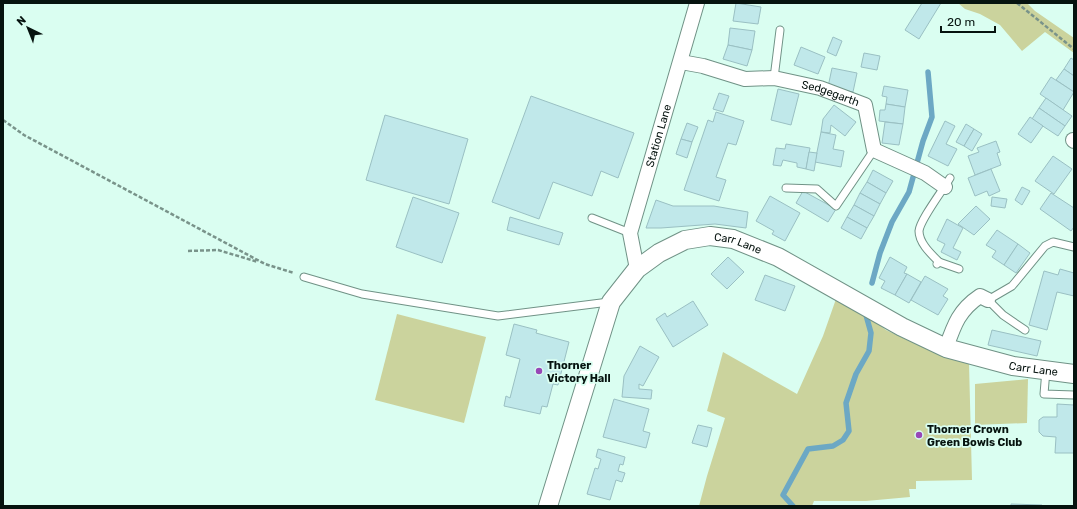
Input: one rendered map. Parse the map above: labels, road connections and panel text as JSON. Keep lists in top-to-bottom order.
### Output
{
  "streets": {
    "street": ["Sedgegarth", "Station Lane", "Carr Lane"]
  },
  "crossings": [
    ["Sedgegarth", "Station Lane"],
    ["Station Lane", "Carr Lane"]
  ],
  "places": ["Thorner Victory Hall", "Thorner Crown Green Bowls Club"],
  "scale_bar": "20 m",
  "north": "top left"
}
